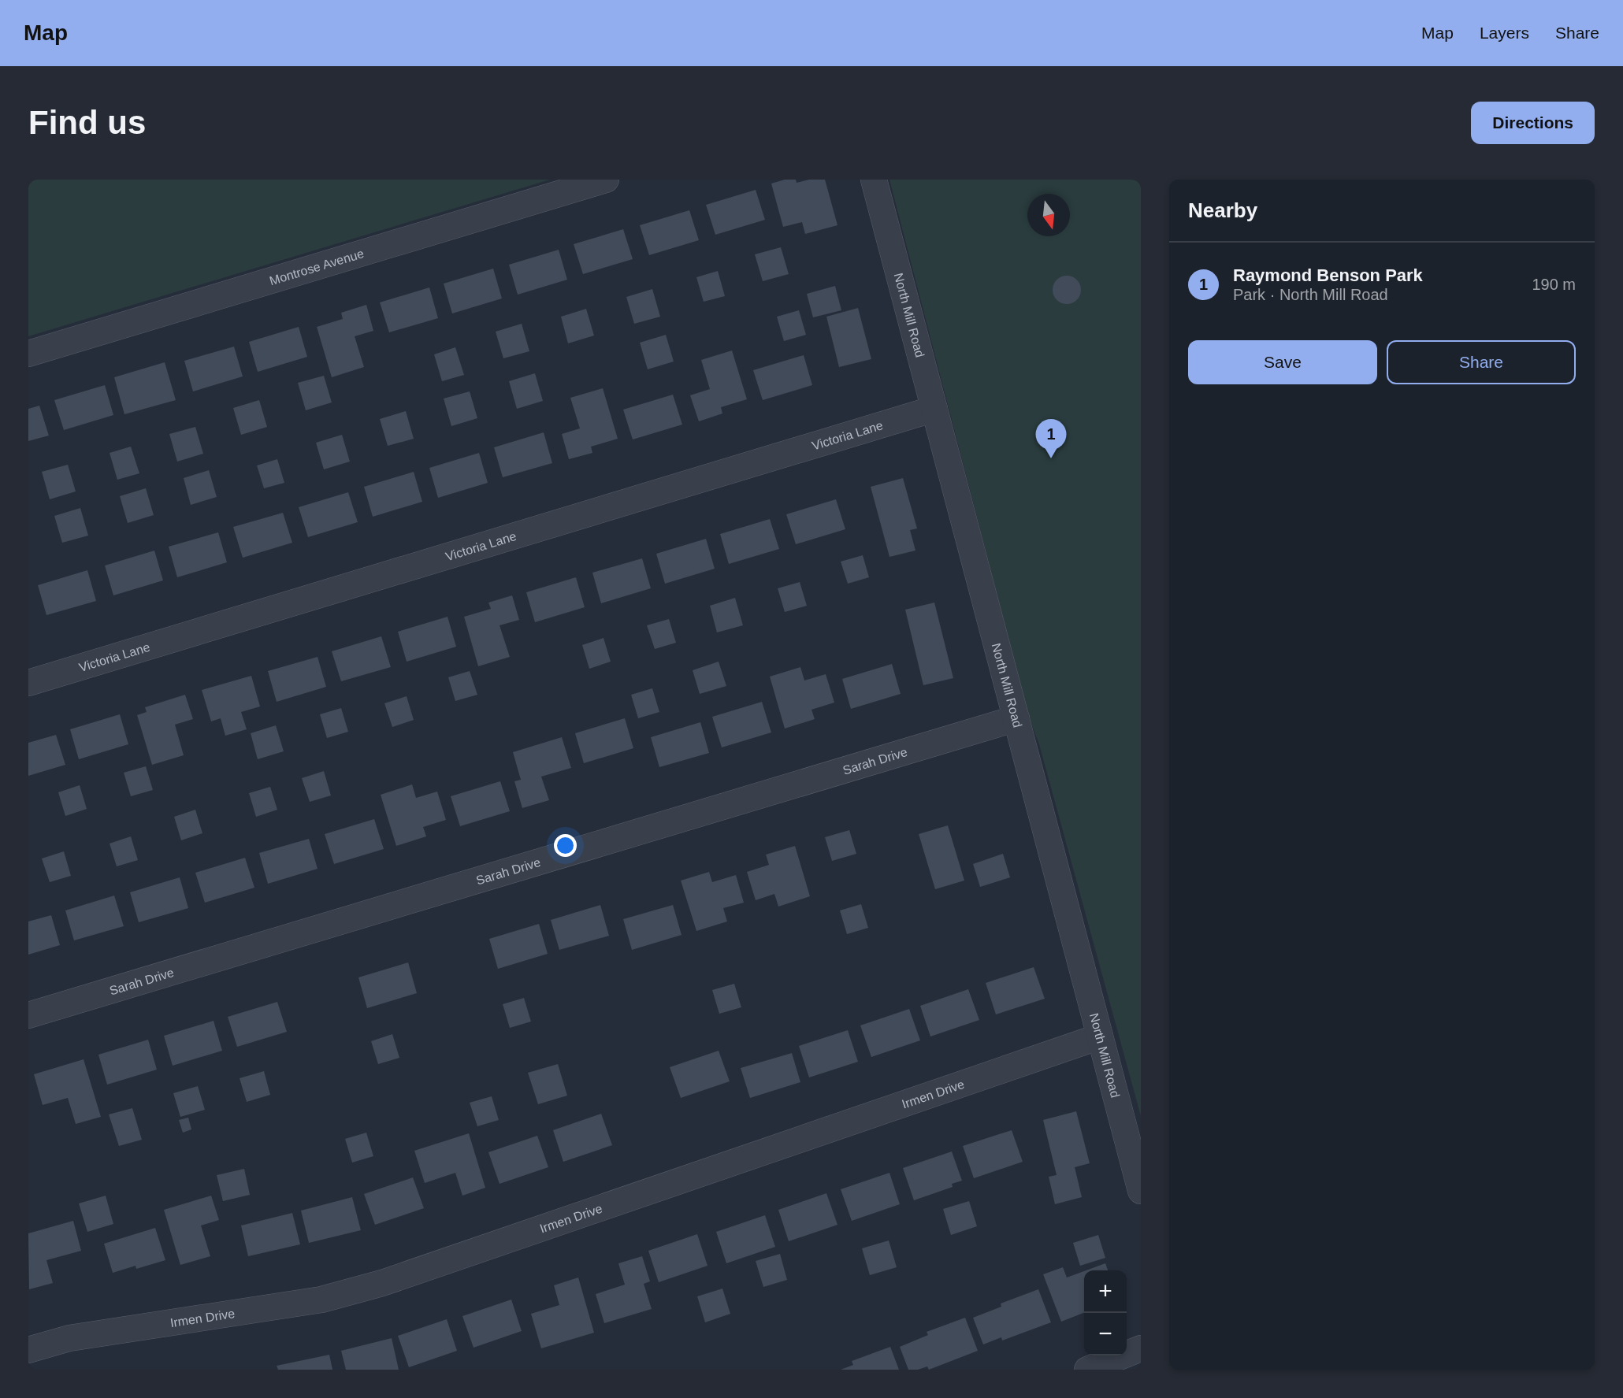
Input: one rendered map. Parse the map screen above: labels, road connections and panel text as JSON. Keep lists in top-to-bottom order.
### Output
{
  "streets": {
    "street": [
      "Montrose Avenue",
      "North Mill Road",
      "Victoria Lane",
      "Sarah Drive",
      "Irmen Drive"
    ]
  },
  "crossings": [
    ["North Mill Road", "Victoria Lane"],
    ["North Mill Road", "Sarah Drive"],
    ["North Mill Road", "Irmen Drive"]
  ],
  "north": "bottom",
  "page": {
    "header": "Map",
    "nav": ["Map", "Layers", "Share"],
    "buttons": [
      "Directions",
      ["Save", "Share"]
    ],
    "title": "Find us",
    "heading": "Nearby",
    "list": [
      {
        "mark": "1",
        "name": "Raymond Benson Park",
        "note": "Park · North Mill Road",
        "value": "190 m"
      }
    ],
    "pins": "1",
    "map_buttons": ["+", "−"]
  }
}
